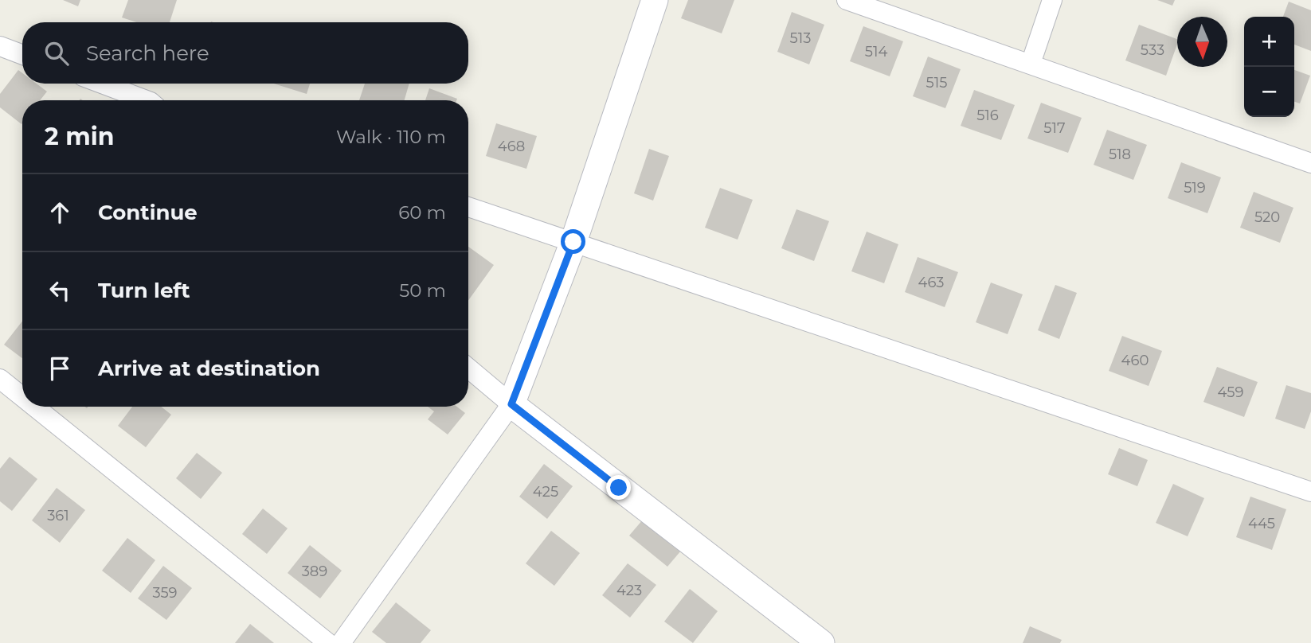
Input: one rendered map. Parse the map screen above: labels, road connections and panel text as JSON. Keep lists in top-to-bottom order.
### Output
{
  "house_numbers": [
    "513",
    "533",
    "514",
    "515",
    "516",
    "517",
    "468",
    "518",
    "519",
    "520",
    "463",
    "460",
    "459",
    "425",
    "361",
    "445",
    "389",
    "423",
    "359"
  ],
  "north": "bottom",
  "page": {
    "map_buttons": ["+", "−"],
    "search": "Search here",
    "heading": ["2 min", "Walk · 110 m"],
    "list": [
      ["Continue", "60 m"],
      ["Turn left", "50 m"],
      "Arrive at destination"
    ]
  }
}
